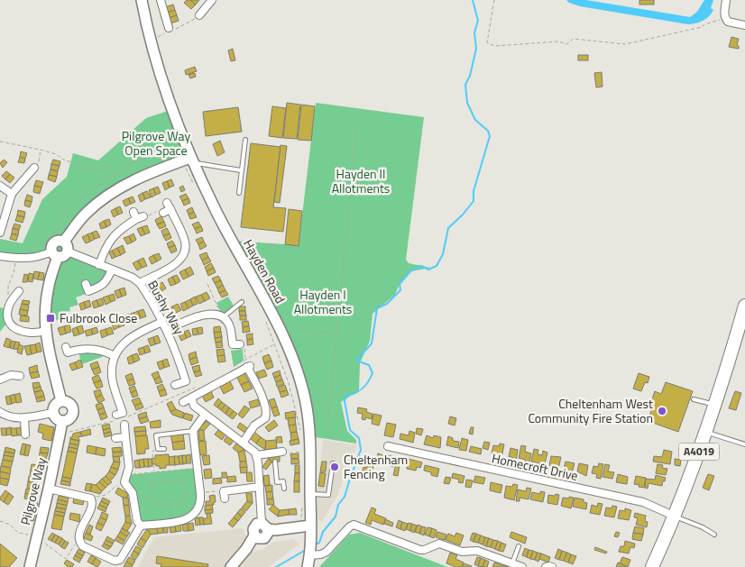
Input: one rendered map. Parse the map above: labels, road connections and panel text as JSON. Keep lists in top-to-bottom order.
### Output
{
  "streets": {
    "highway": ["A4019"],
    "street": [
      "Hayden Road",
      "Bushy Way",
      "Homecroft Drive",
      "Pilgrove Way"
    ]
  },
  "crossings": [
    ["A4019", "Homecroft Drive"]
  ],
  "parks": ["Pilgrove Way Open Space", "Hayden II Allotments", "Hayden I Allotments"],
  "places": {
    "transit": ["Fulbrook Close"],
    "other": ["Cheltenham West Community Fire Station", "Cheltenham Fencing"]
  }
}
